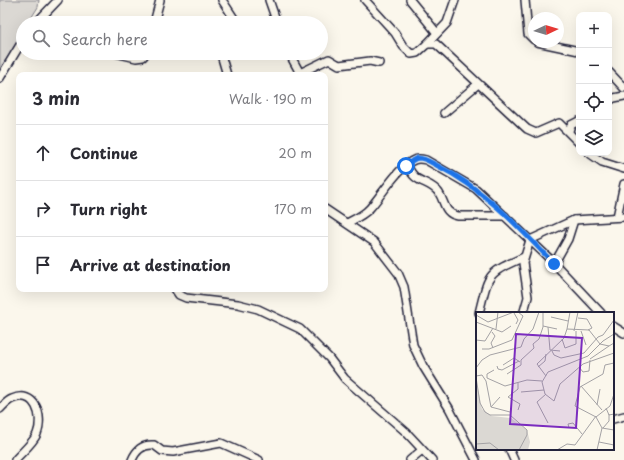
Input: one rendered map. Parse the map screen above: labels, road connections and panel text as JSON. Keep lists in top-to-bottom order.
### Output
{
  "north": "right",
  "page": {
    "map_buttons": ["+", "−"],
    "search": "Search here",
    "heading": ["3 min", "Walk · 190 m"],
    "list": [
      ["Continue", "20 m"],
      ["Turn right", "170 m"],
      "Arrive at destination"
    ]
  }
}
